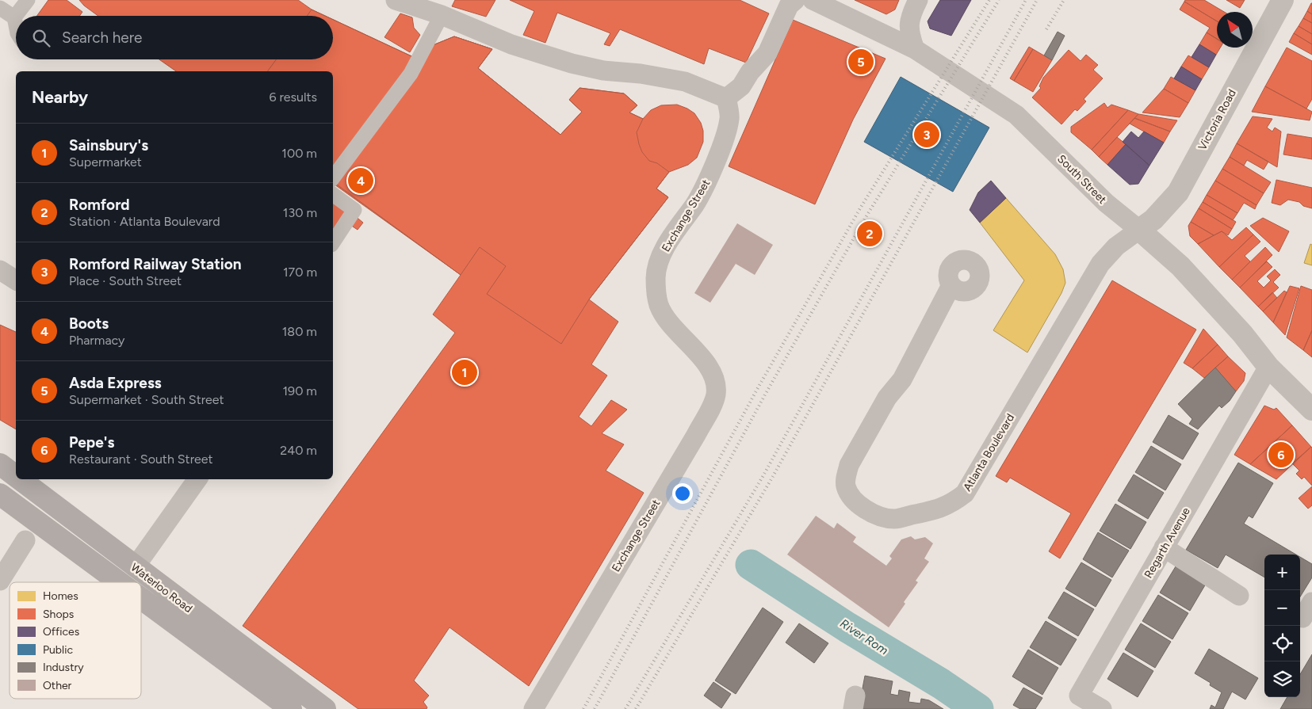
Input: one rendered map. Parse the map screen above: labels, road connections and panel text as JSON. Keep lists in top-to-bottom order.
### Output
{
  "streets": {
    "main road": ["Waterloo Road"],
    "street": [
      "Victoria Road",
      "South Street",
      "Exchange Street",
      "Atlanta Boulevard",
      "Regarth Avenue"
    ]
  },
  "crossings": [
    ["Victoria Road", "South Street"],
    ["Victoria Road", "Atlanta Boulevard"],
    ["South Street", "Atlanta Boulevard"],
    ["South Street", "Regarth Avenue"]
  ],
  "water": ["River Rom"],
  "legend": [
    "Homes",
    "Shops",
    "Offices",
    "Public",
    "Industry",
    "Other"
  ],
  "north": "top left",
  "page": {
    "search": "Search here",
    "pins": [
      "5",
      "3",
      "4",
      "2",
      "1",
      "6"
    ],
    "heading": ["Nearby", "6 results"],
    "list": [
      {
        "mark": "1",
        "name": "Sainsbury's",
        "note": "Supermarket",
        "value": "100 m"
      },
      {
        "mark": "2",
        "name": "Romford",
        "note": "Station · Atlanta Boulevard",
        "value": "130 m"
      },
      {
        "mark": "3",
        "name": "Romford Railway Station",
        "note": "Place · South Street",
        "value": "170 m"
      },
      {
        "mark": "4",
        "name": "Boots",
        "note": "Pharmacy",
        "value": "180 m"
      },
      {
        "mark": "5",
        "name": "Asda Express",
        "note": "Supermarket · South Street",
        "value": "190 m"
      },
      {
        "mark": "6",
        "name": "Pepe's",
        "note": "Restaurant · South Street",
        "value": "240 m"
      }
    ],
    "map_buttons": ["+", "−"]
  }
}
